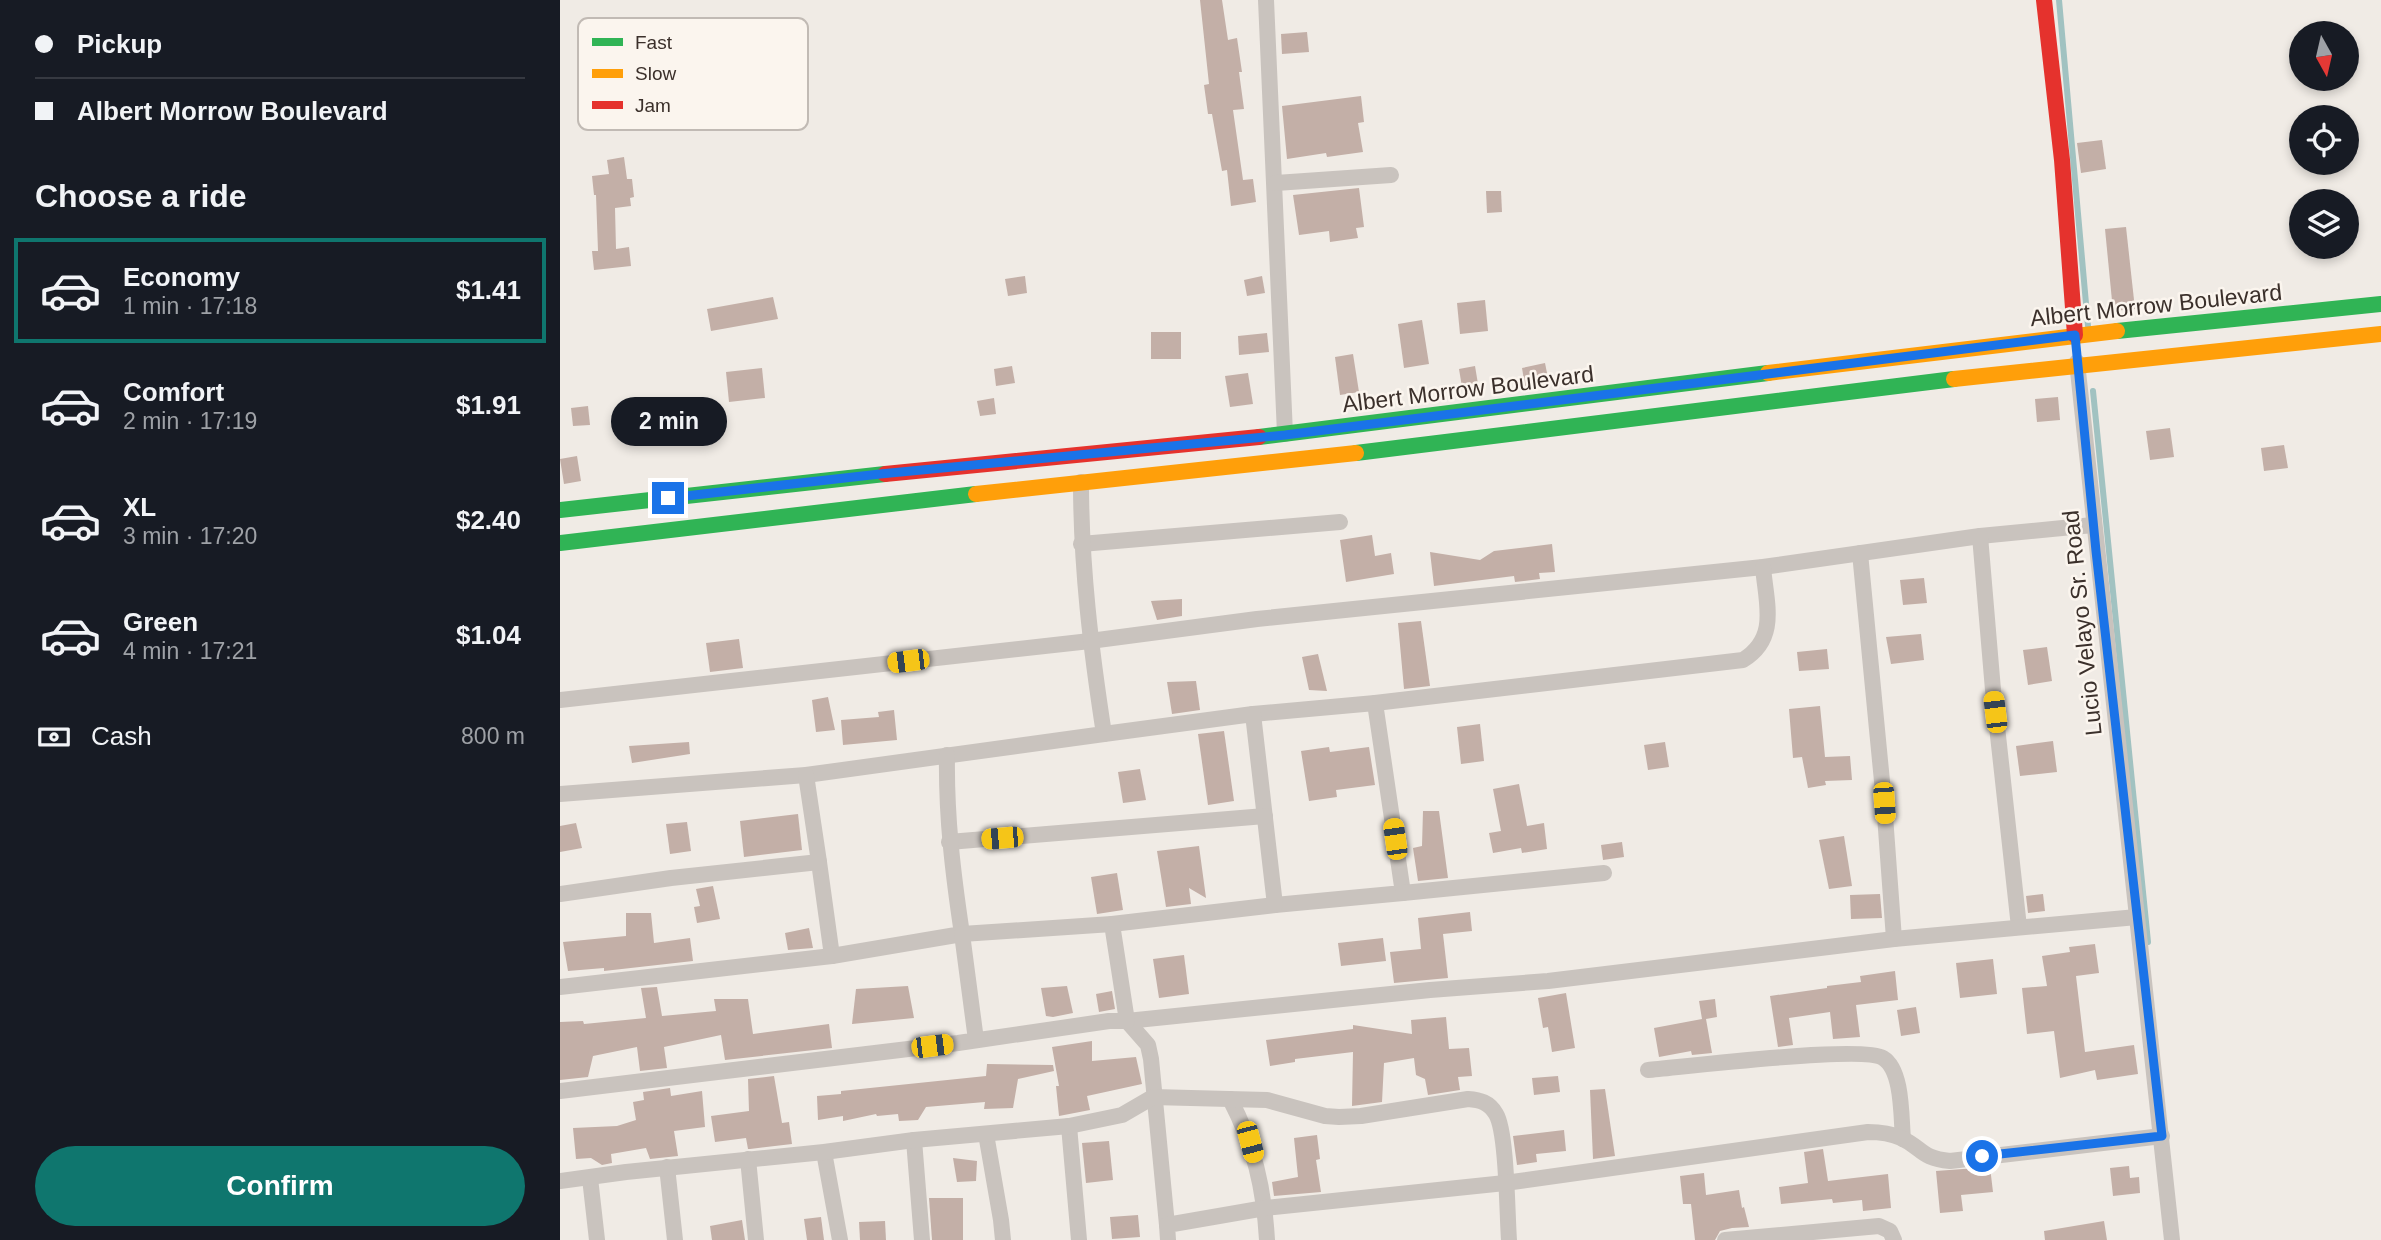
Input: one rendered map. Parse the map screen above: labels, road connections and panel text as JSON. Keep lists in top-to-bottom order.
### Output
{
  "streets": {
    "main road": ["Albert Morrow Boulevard", "Lucio Velayo Sr. Road"]
  },
  "crossings": [
    ["Albert Morrow Boulevard", "Lucio Velayo Sr. Road"]
  ],
  "legend": ["Fast", "Slow", "Jam"],
  "north": "bottom",
  "page": {
    "banner": ["Pickup", "Albert Morrow Boulevard"],
    "heading": "Choose a ride",
    "list": [
      {
        "name": "Economy",
        "note": "1 min · 17:18",
        "value": "$1.41"
      },
      {
        "name": "Comfort",
        "note": "2 min · 17:19",
        "value": "$1.91"
      },
      {
        "name": "XL",
        "note": "3 min · 17:20",
        "value": "$2.40"
      },
      {
        "name": "Green",
        "note": "4 min · 17:21",
        "value": "$1.04"
      }
    ],
    "bubble": "2 min",
    "pay": ["Cash", "800 m"],
    "buttons": "Confirm"
  }
}
